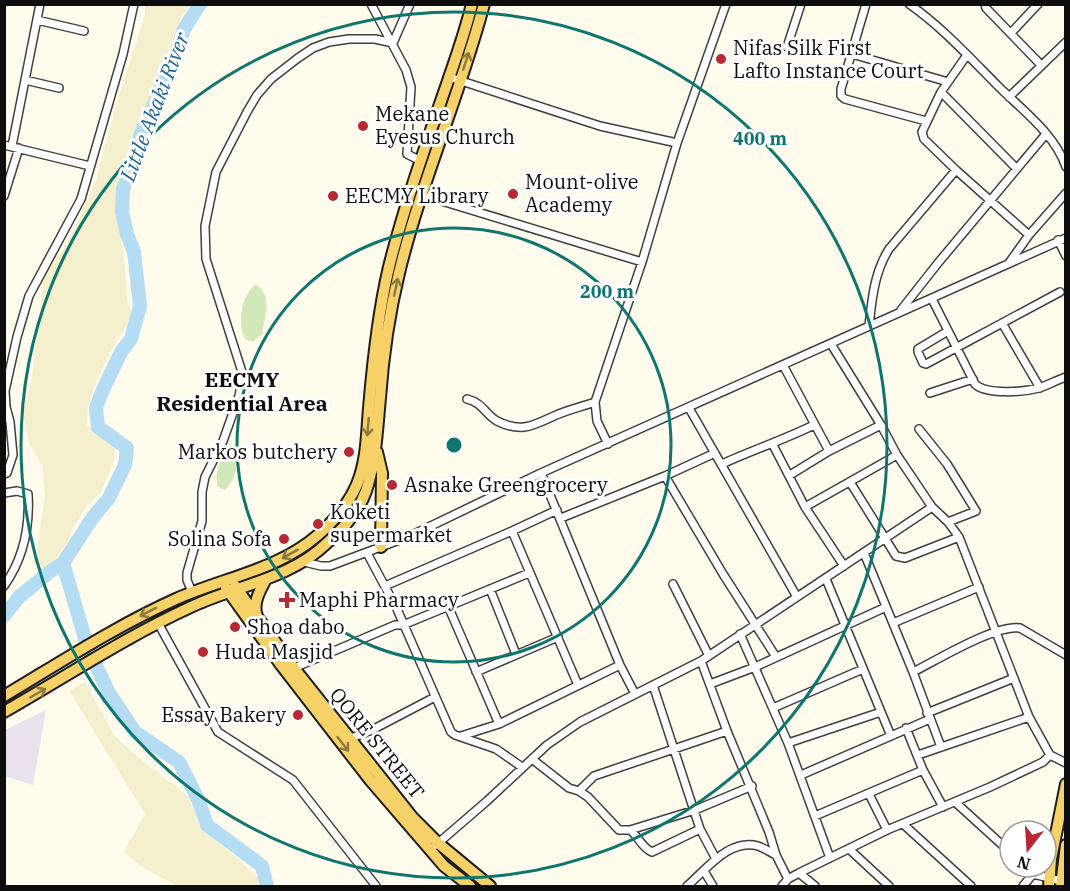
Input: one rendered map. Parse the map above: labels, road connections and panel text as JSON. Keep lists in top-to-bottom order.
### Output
{
  "streets": {
    "main road": ["QORE STREET"]
  },
  "districts": ["EECMY Residential Area"],
  "water": ["Little Akaki River"],
  "places": {
    "other": [
      "Nifas Silk First Lafto Instance Court",
      "Mekane Eyesus Church",
      "Mount-olive Academy",
      "EECMY Library",
      "Markos butchery",
      "Asnake Greengrocery",
      "Koketi supermarket",
      "Solina Sofa",
      "Shoa dabo",
      "Huda Masjid",
      "Essay Bakery"
    ],
    "health": ["Maphi Pharmacy"]
  },
  "north": "bottom",
  "rings": ["400 m", "200 m"]
}
